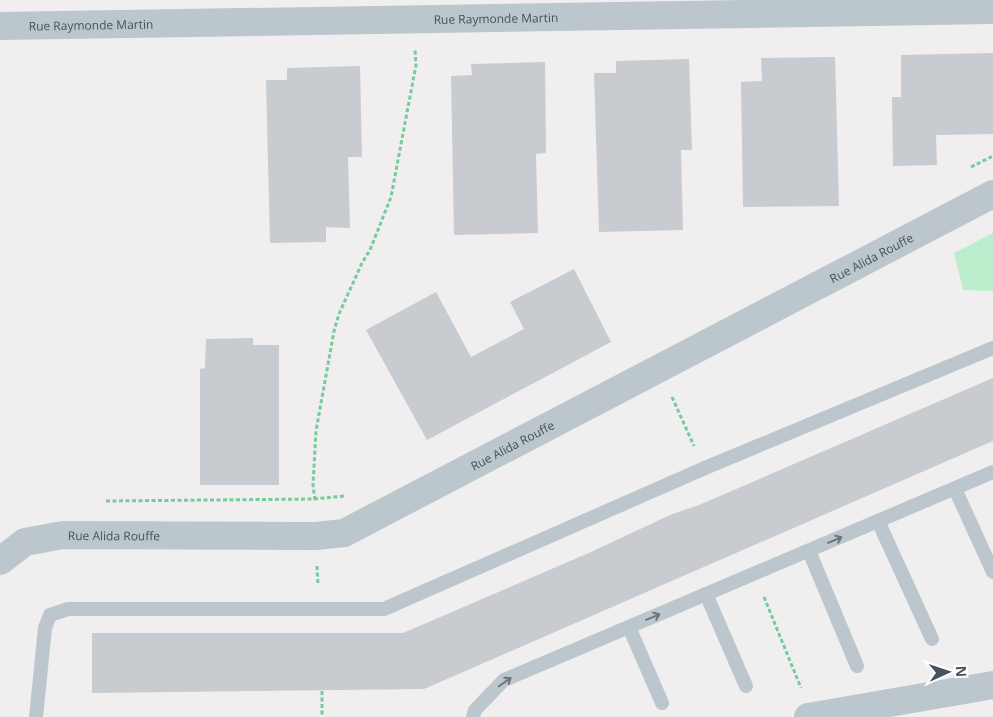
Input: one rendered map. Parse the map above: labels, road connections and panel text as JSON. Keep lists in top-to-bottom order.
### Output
{
  "streets": {
    "street": ["Rue Raymonde Martin", "Rue Alida Rouffe"]
  },
  "north": "right"
}
